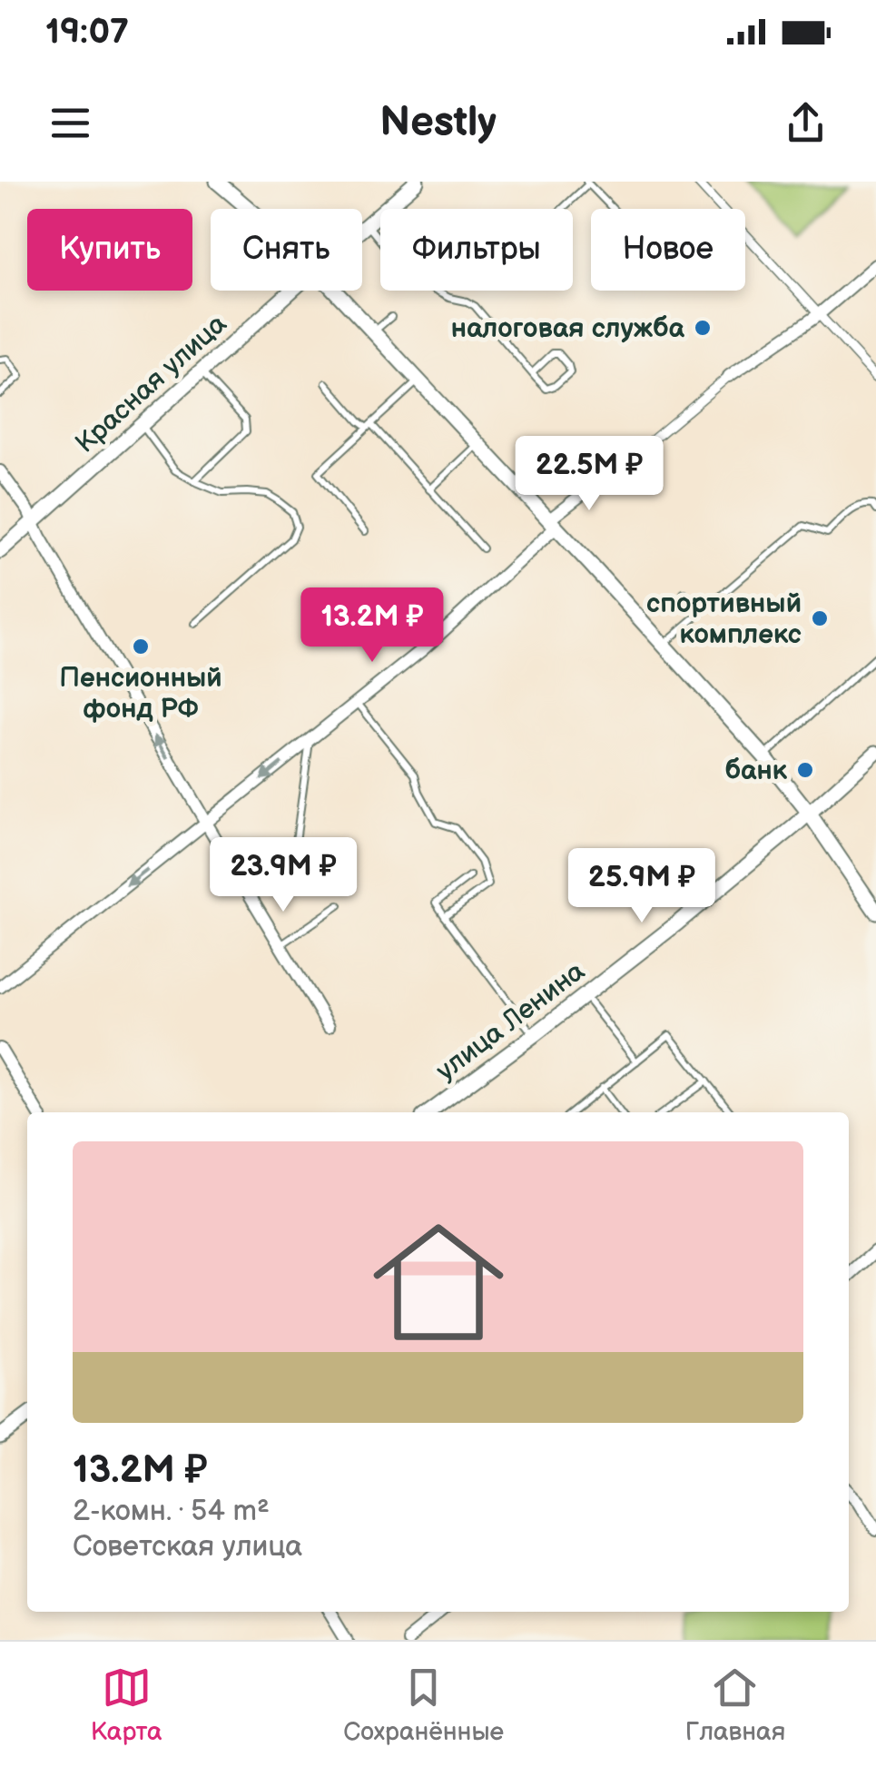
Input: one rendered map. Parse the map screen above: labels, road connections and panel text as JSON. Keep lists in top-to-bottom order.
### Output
{
  "streets": {
    "street": ["Красная улица", "улица Ленина"]
  },
  "places": [
    "налоговая служба",
    "спортивный комплекс",
    "Пенсионный фонд РФ",
    "банк"
  ],
  "page": {
    "status": "19:07",
    "header": "Nestly",
    "chip": [
      "Купить",
      "Снять",
      "Фильтры",
      "Новое"
    ],
    "price": [
      "22.5M ₽",
      "13.2M ₽",
      "23.9M ₽",
      "25.9M ₽"
    ],
    "list": [
      {
        "name": "13.2M ₽",
        "note": "2-комн. · 54 m² · Советская улица"
      }
    ],
    "tabs": ["Карта", "Сохранённые", "Главная"]
  }
}
